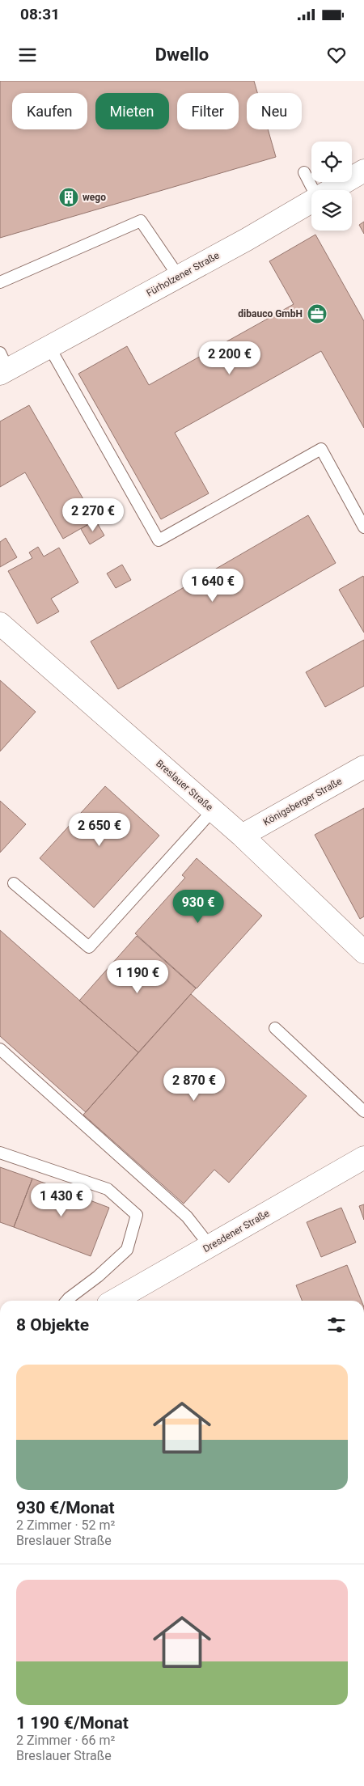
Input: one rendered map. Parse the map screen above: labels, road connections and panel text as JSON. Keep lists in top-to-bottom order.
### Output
{
  "streets": {
    "street": [
      "Fürholzener Straße",
      "Breslauer Straße",
      "Königsberger Straße",
      "Dresdener Straße"
    ]
  },
  "crossings": [
    ["Breslauer Straße", "Königsberger Straße"]
  ],
  "places": {
    "building": ["wego"],
    "office": ["dibauco GmbH"]
  },
  "page": {
    "status": "08:31",
    "header": "Dwello",
    "chip": [
      "Kaufen",
      "Mieten",
      "Filter",
      "Neu"
    ],
    "price": [
      "2 200 €",
      "2 270 €",
      "1 640 €",
      "2 650 €",
      "930 €",
      "1 190 €",
      "2 870 €",
      "1 430 €"
    ],
    "heading": "8 Objekte",
    "list": [
      {
        "name": "930 €/Monat",
        "note": "2 Zimmer · 52 m² · Breslauer Straße"
      },
      {
        "name": "1 190 €/Monat",
        "note": "2 Zimmer · 66 m² · Breslauer Straße"
      }
    ]
  }
}
